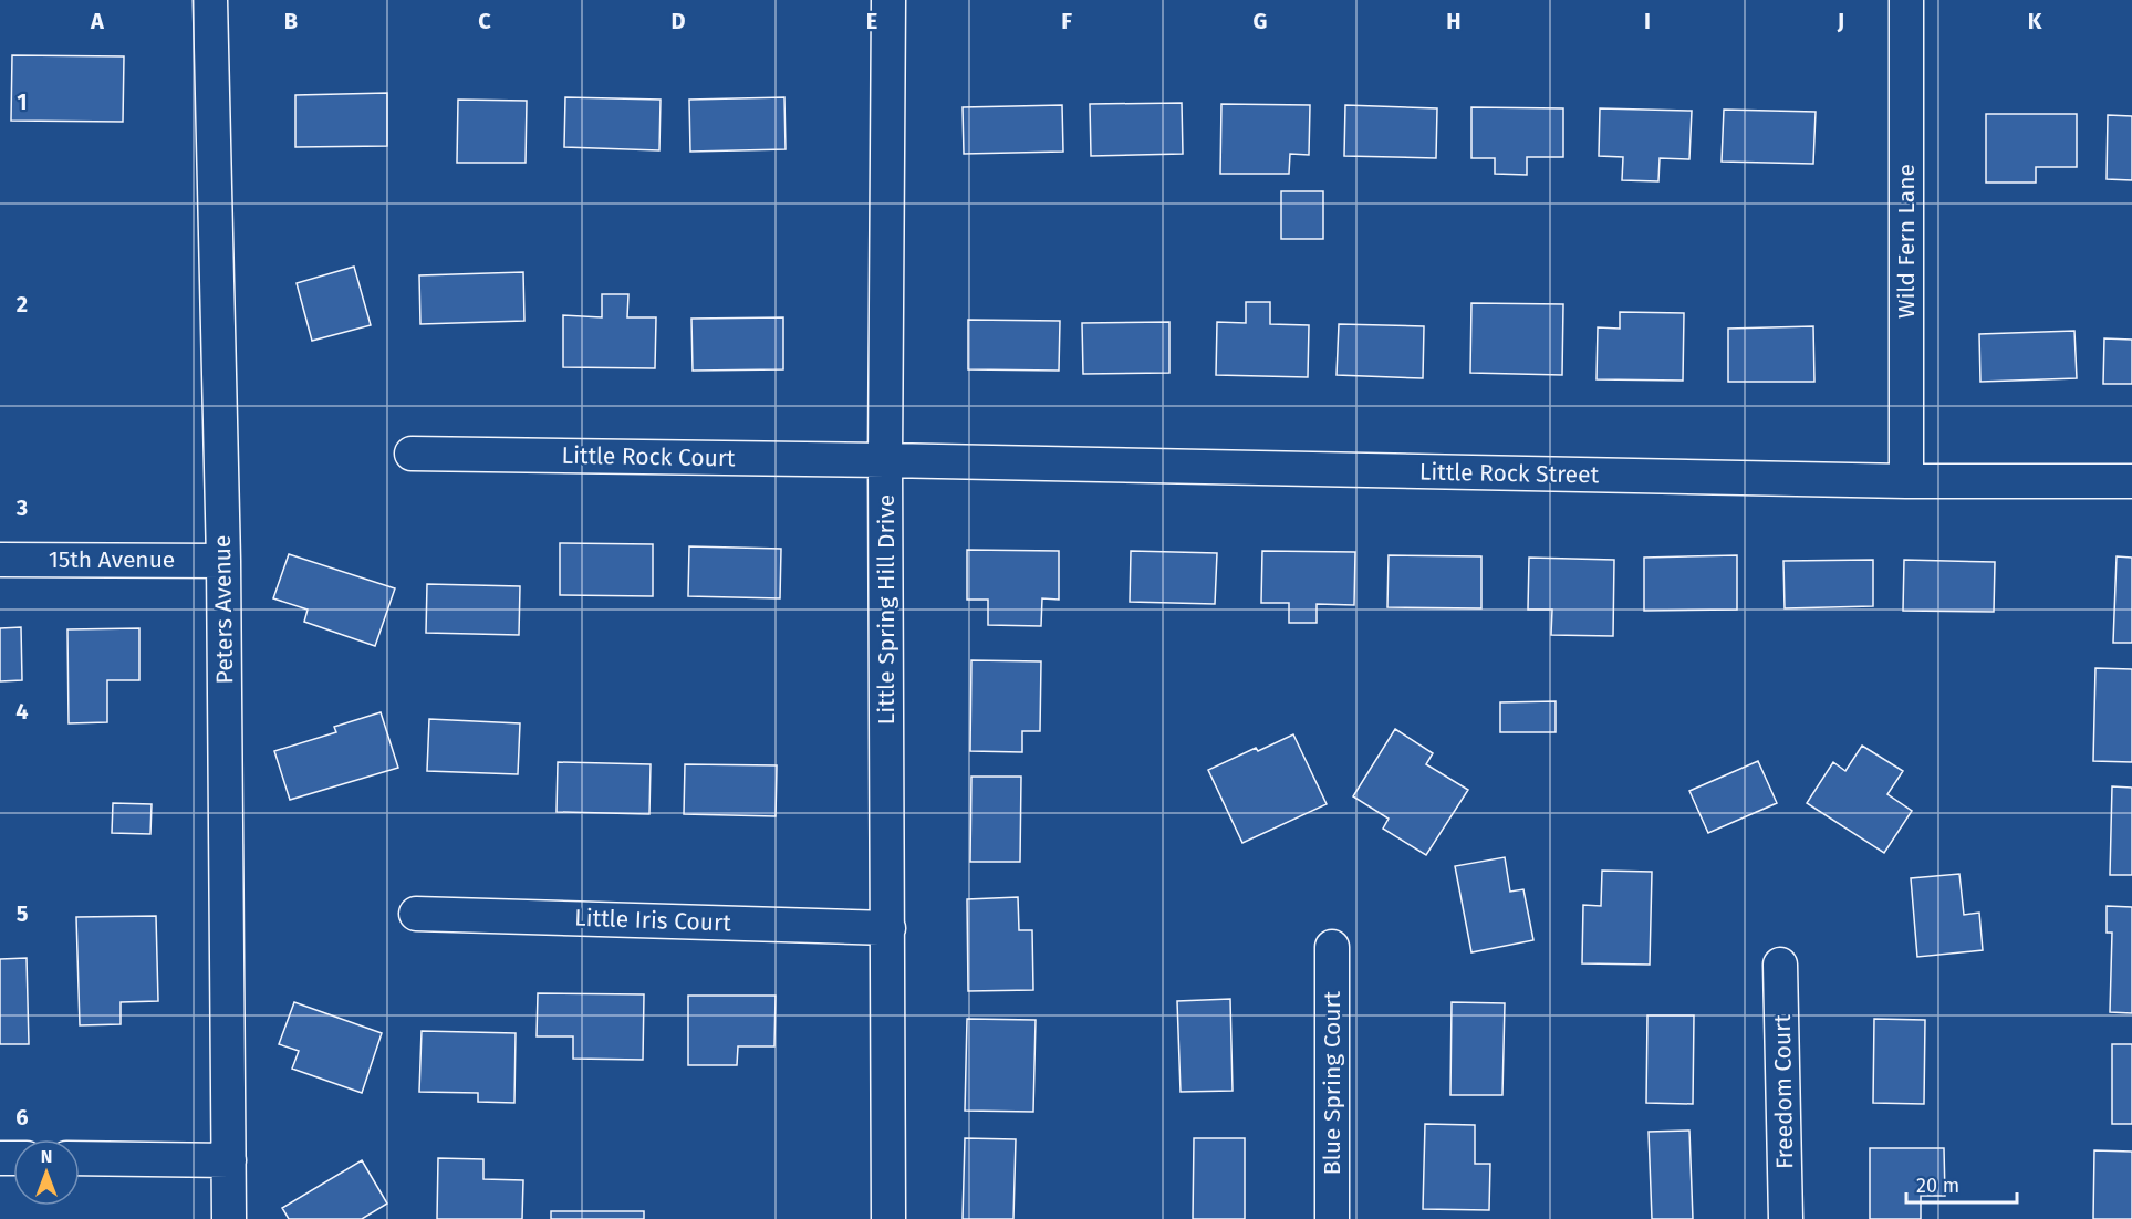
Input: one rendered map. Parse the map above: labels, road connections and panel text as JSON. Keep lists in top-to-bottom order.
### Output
{
  "streets": {
    "street": [
      "Wild Fern Lane",
      "Little Rock Court",
      "Little Rock Street",
      "15th Avenue",
      "Peters Avenue",
      "Little Spring Hill Drive",
      "Little Iris Court",
      "Blue Spring Court",
      "Freedom Court"
    ]
  },
  "crossings": [
    ["Wild Fern Lane", "Little Rock Street"],
    ["Little Rock Court", "Little Rock Street"],
    ["Little Rock Court", "Little Spring Hill Drive"],
    ["Little Rock Street", "Little Spring Hill Drive"],
    ["15th Avenue", "Peters Avenue"],
    ["Little Spring Hill Drive", "Little Iris Court"]
  ],
  "scale_bar": "20 m",
  "north": "top",
  "grid": {
    "columns": [
      "A",
      "B",
      "C",
      "D",
      "E",
      "F",
      "G",
      "H",
      "I",
      "J",
      "K"
    ],
    "rows": [
      "1",
      "2",
      "3",
      "4",
      "5",
      "6"
    ]
  }
}
